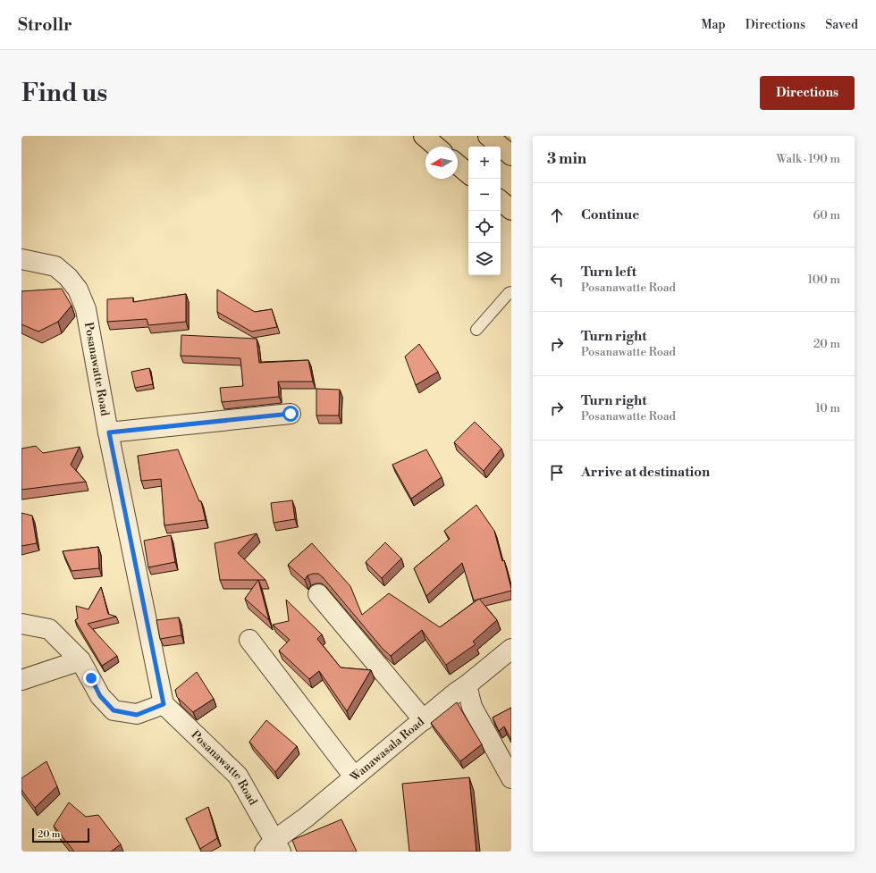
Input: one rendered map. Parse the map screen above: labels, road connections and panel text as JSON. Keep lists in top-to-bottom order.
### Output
{
  "streets": {
    "street": ["Posanawatte Road", "Wanawasala Road"]
  },
  "crossings": [
    ["Posanawatte Road", "Wanawasala Road"]
  ],
  "scale_bar": "20 m",
  "north": "left",
  "page": {
    "header": "Strollr",
    "nav": ["Map", "Directions", "Saved"],
    "buttons": "Directions",
    "title": "Find us",
    "heading": ["3 min", "Walk · 190 m"],
    "map_buttons": ["+", "−"],
    "list": [
      ["Continue", "60 m"],
      ["Turn left", "Posanawatte Road", "100 m"],
      ["Turn right", "Posanawatte Road", "20 m"],
      ["Turn right", "Posanawatte Road", "10 m"],
      "Arrive at destination"
    ],
    "scale": "20 m"
  }
}
